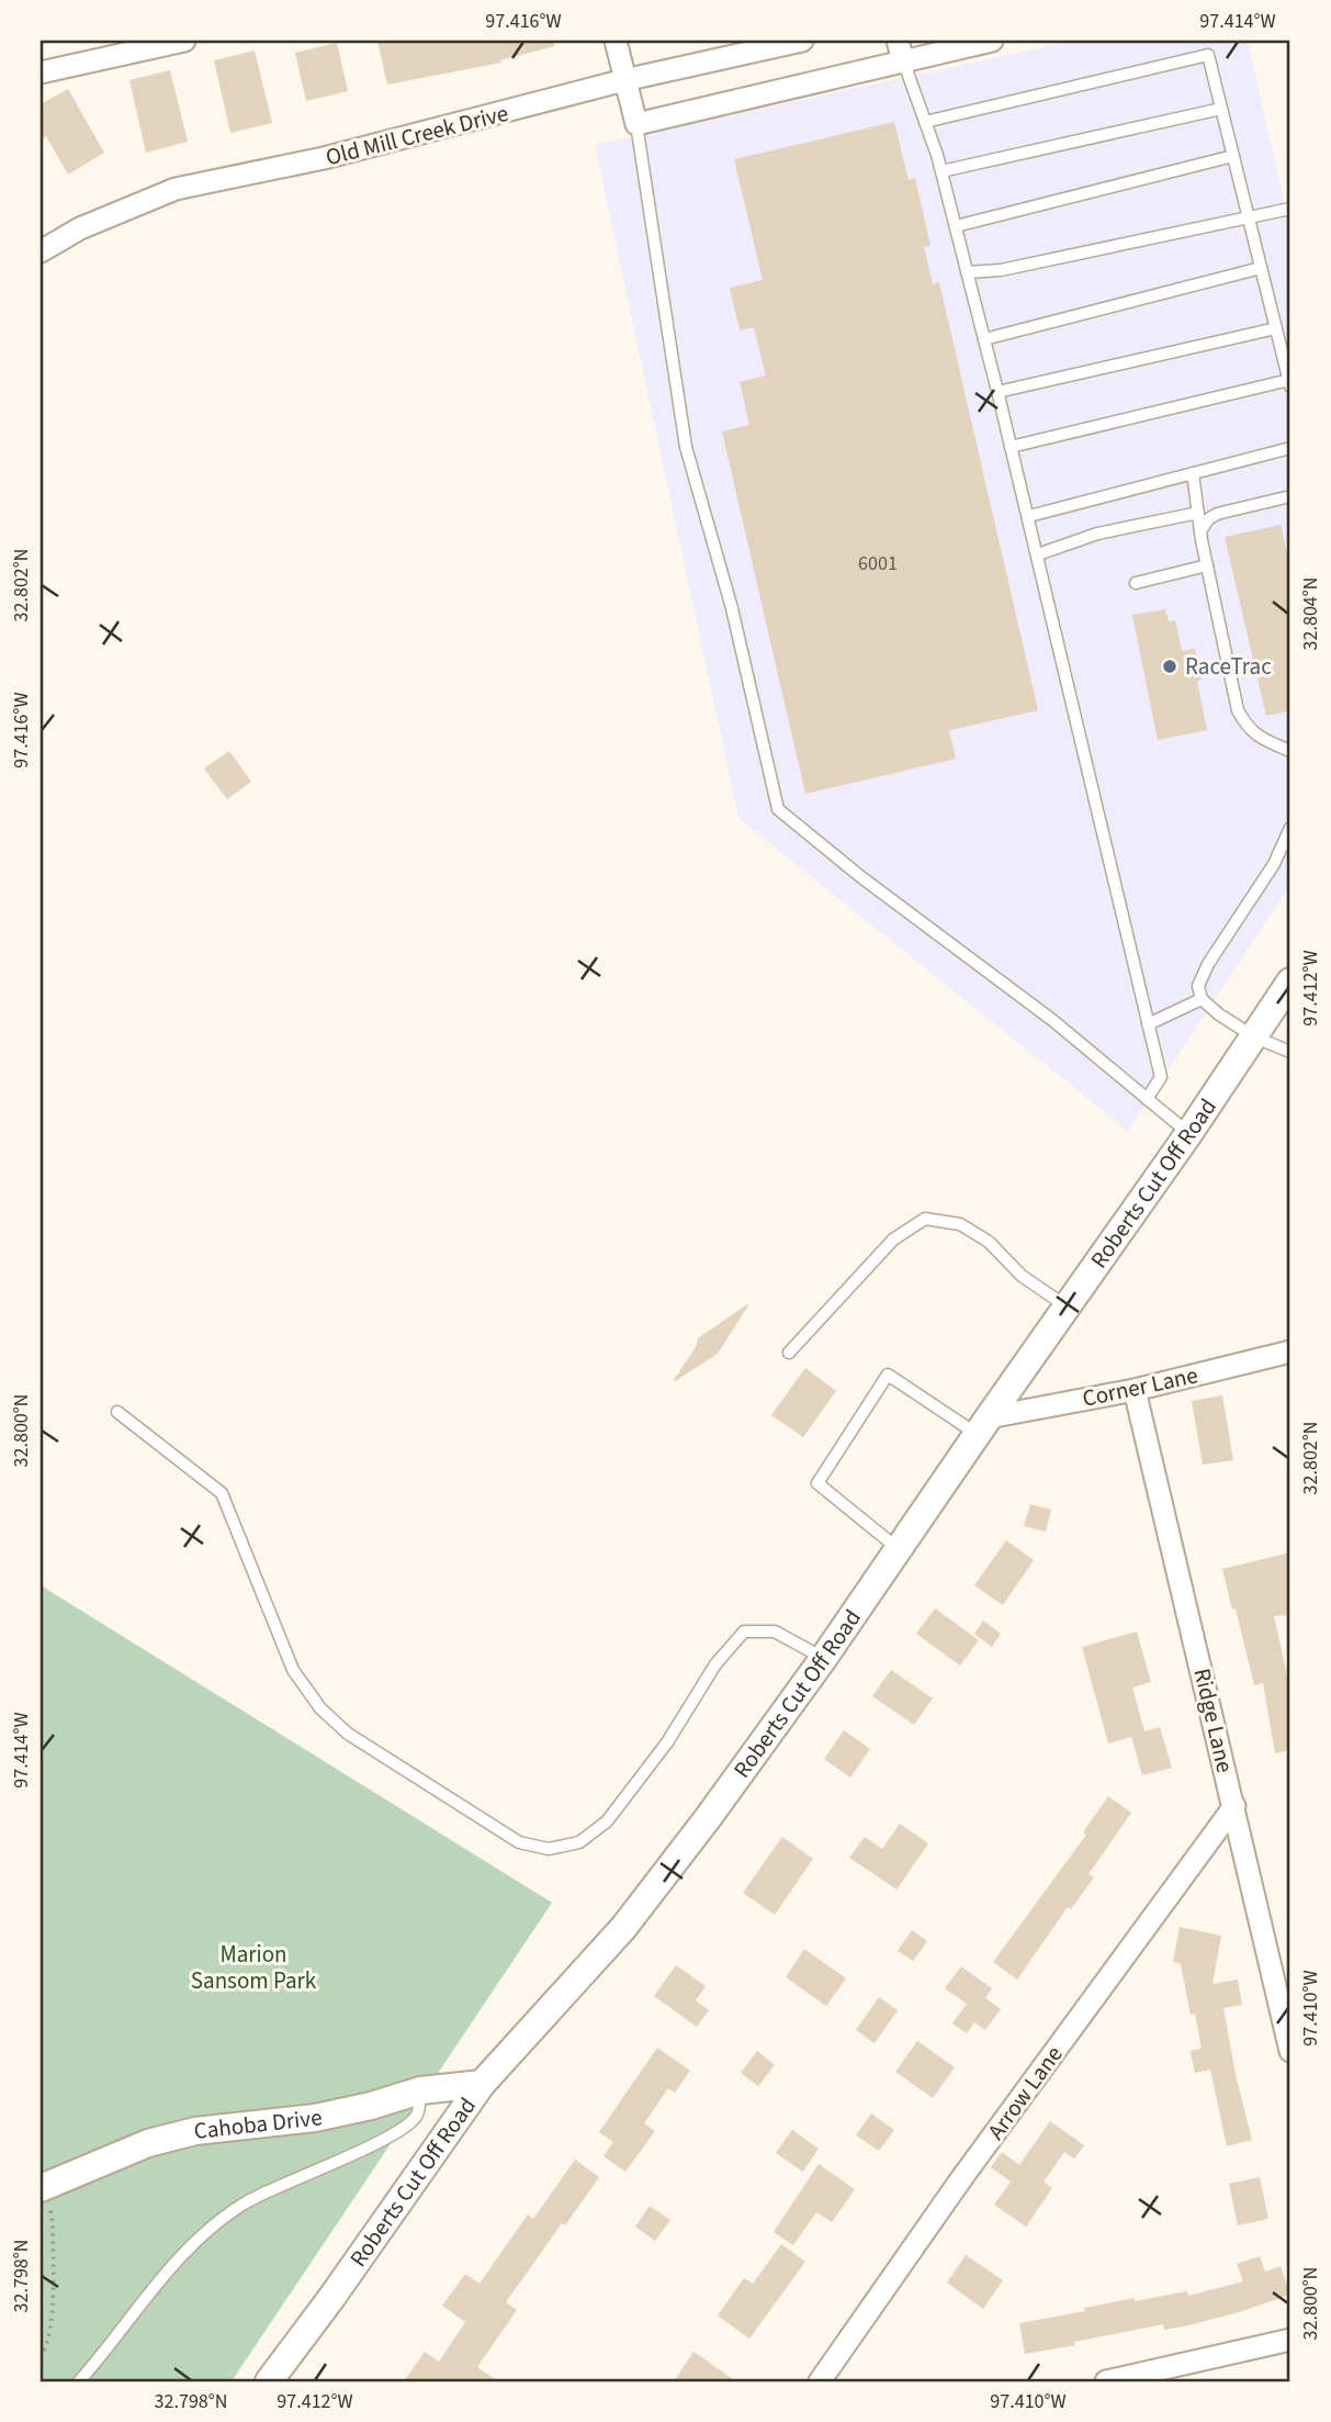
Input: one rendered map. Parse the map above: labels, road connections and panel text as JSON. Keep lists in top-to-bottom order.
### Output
{
  "streets": {
    "street": [
      "Old Mill Creek Drive",
      "Roberts Cut Off Road",
      "Corner Lane",
      "Ridge Lane",
      "Arrow Lane",
      "Cahoba Drive"
    ]
  },
  "crossings": [
    ["Roberts Cut Off Road", "Corner Lane"],
    ["Roberts Cut Off Road", "Cahoba Drive"],
    ["Corner Lane", "Ridge Lane"],
    ["Ridge Lane", "Arrow Lane"]
  ],
  "parks": ["Marion Sansom Park"],
  "places": ["RaceTrac"],
  "house_numbers": ["6001"],
  "coordinates": [
    "97.416°W",
    "97.414°W",
    "32.802°N",
    "32.804°N",
    "97.412°W",
    "32.800°N",
    "97.410°W",
    "32.798°N"
  ]
}
